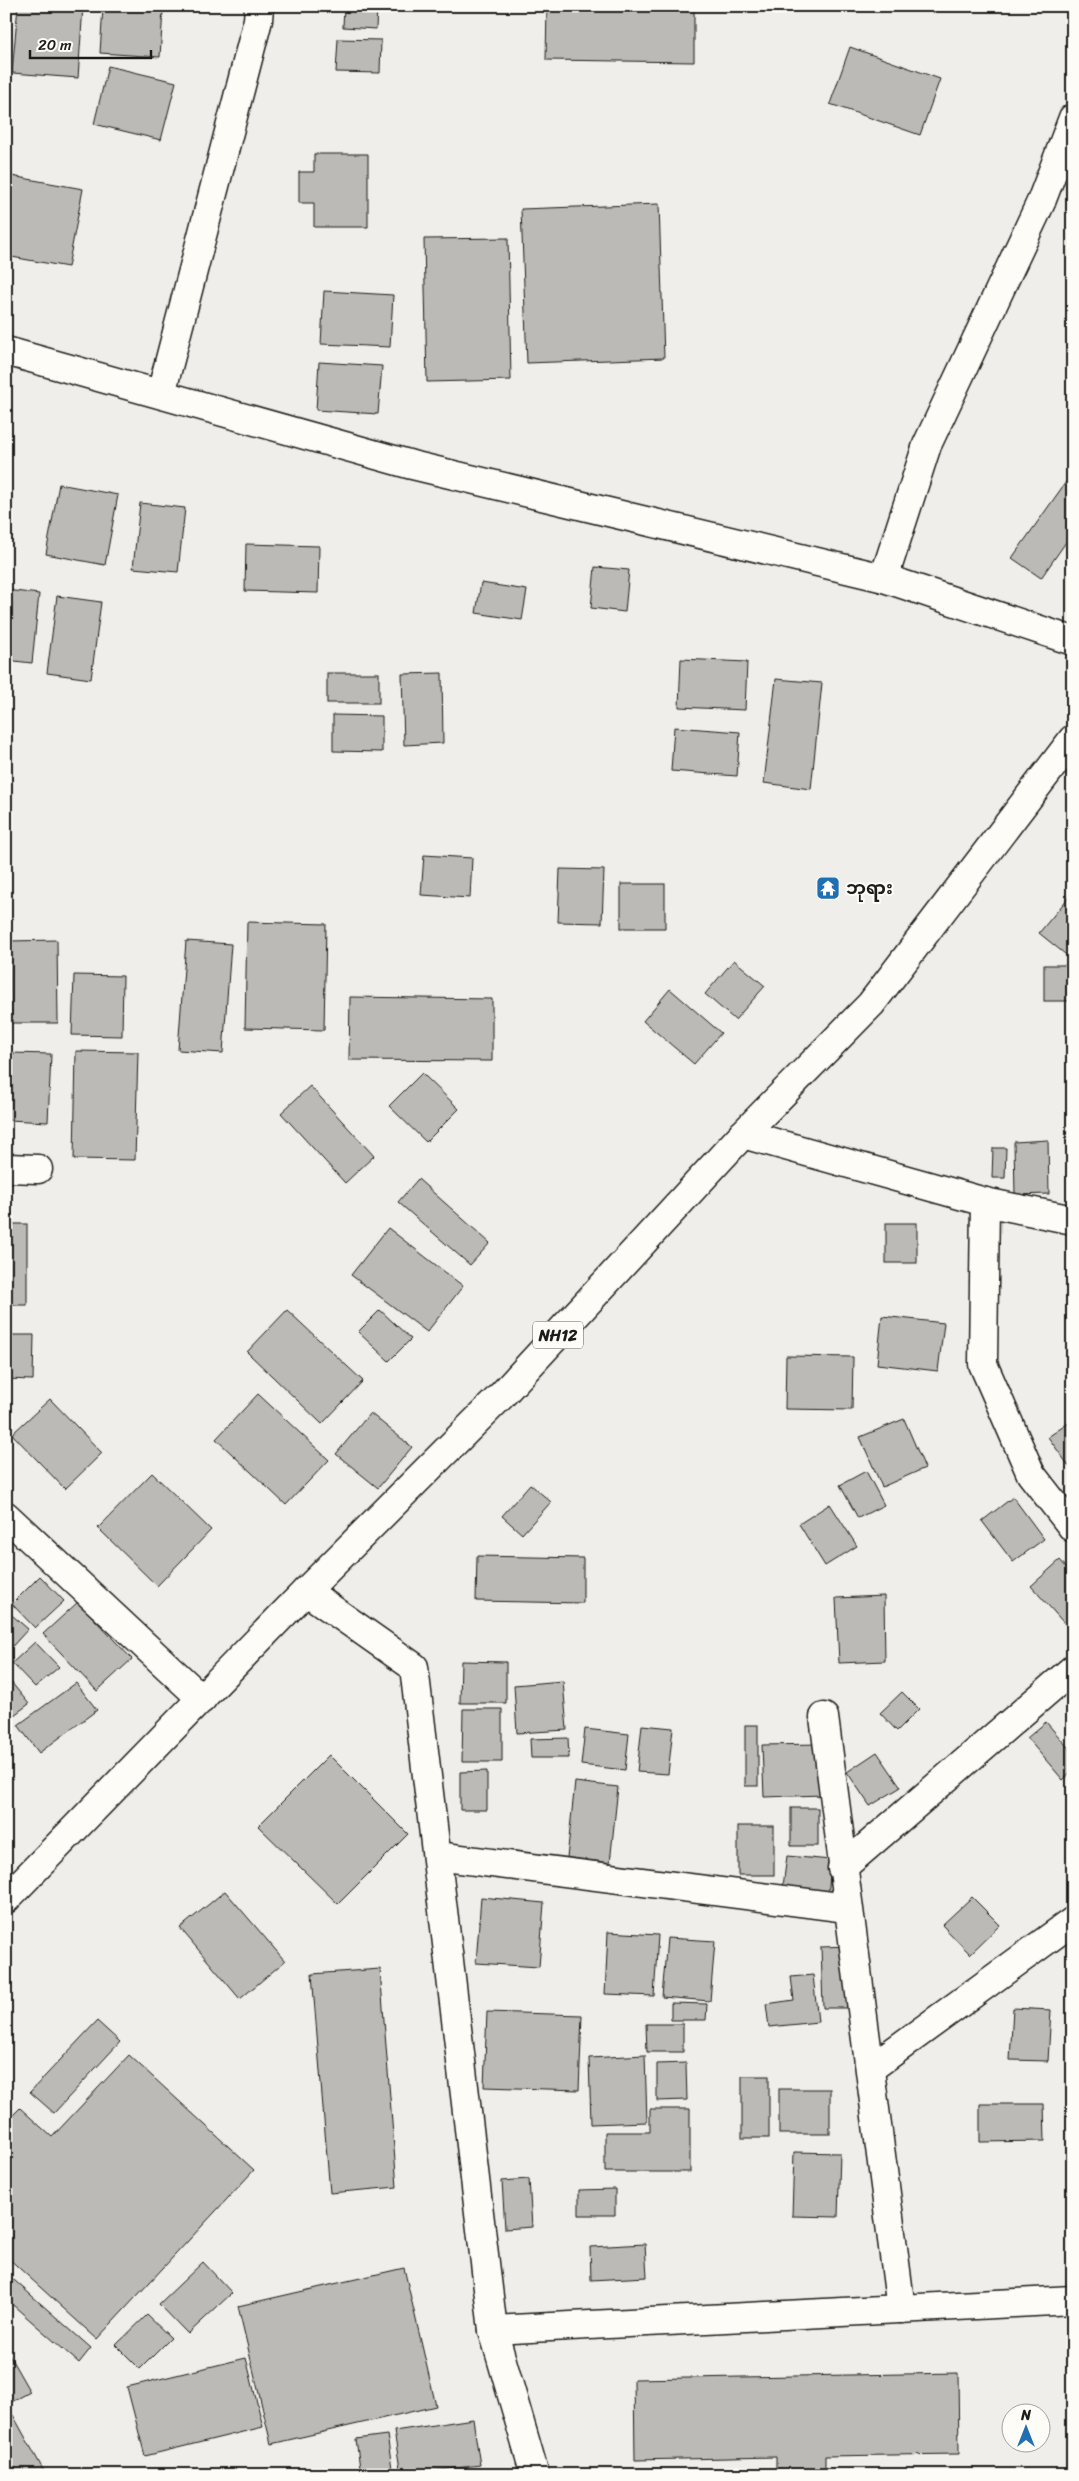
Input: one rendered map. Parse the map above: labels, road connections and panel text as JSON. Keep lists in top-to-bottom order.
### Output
{
  "streets": {
    "main road": ["NH12"]
  },
  "places": {
    "temple": ["ဘုရား"]
  },
  "scale_bar": "20 m",
  "north": "top"
}
